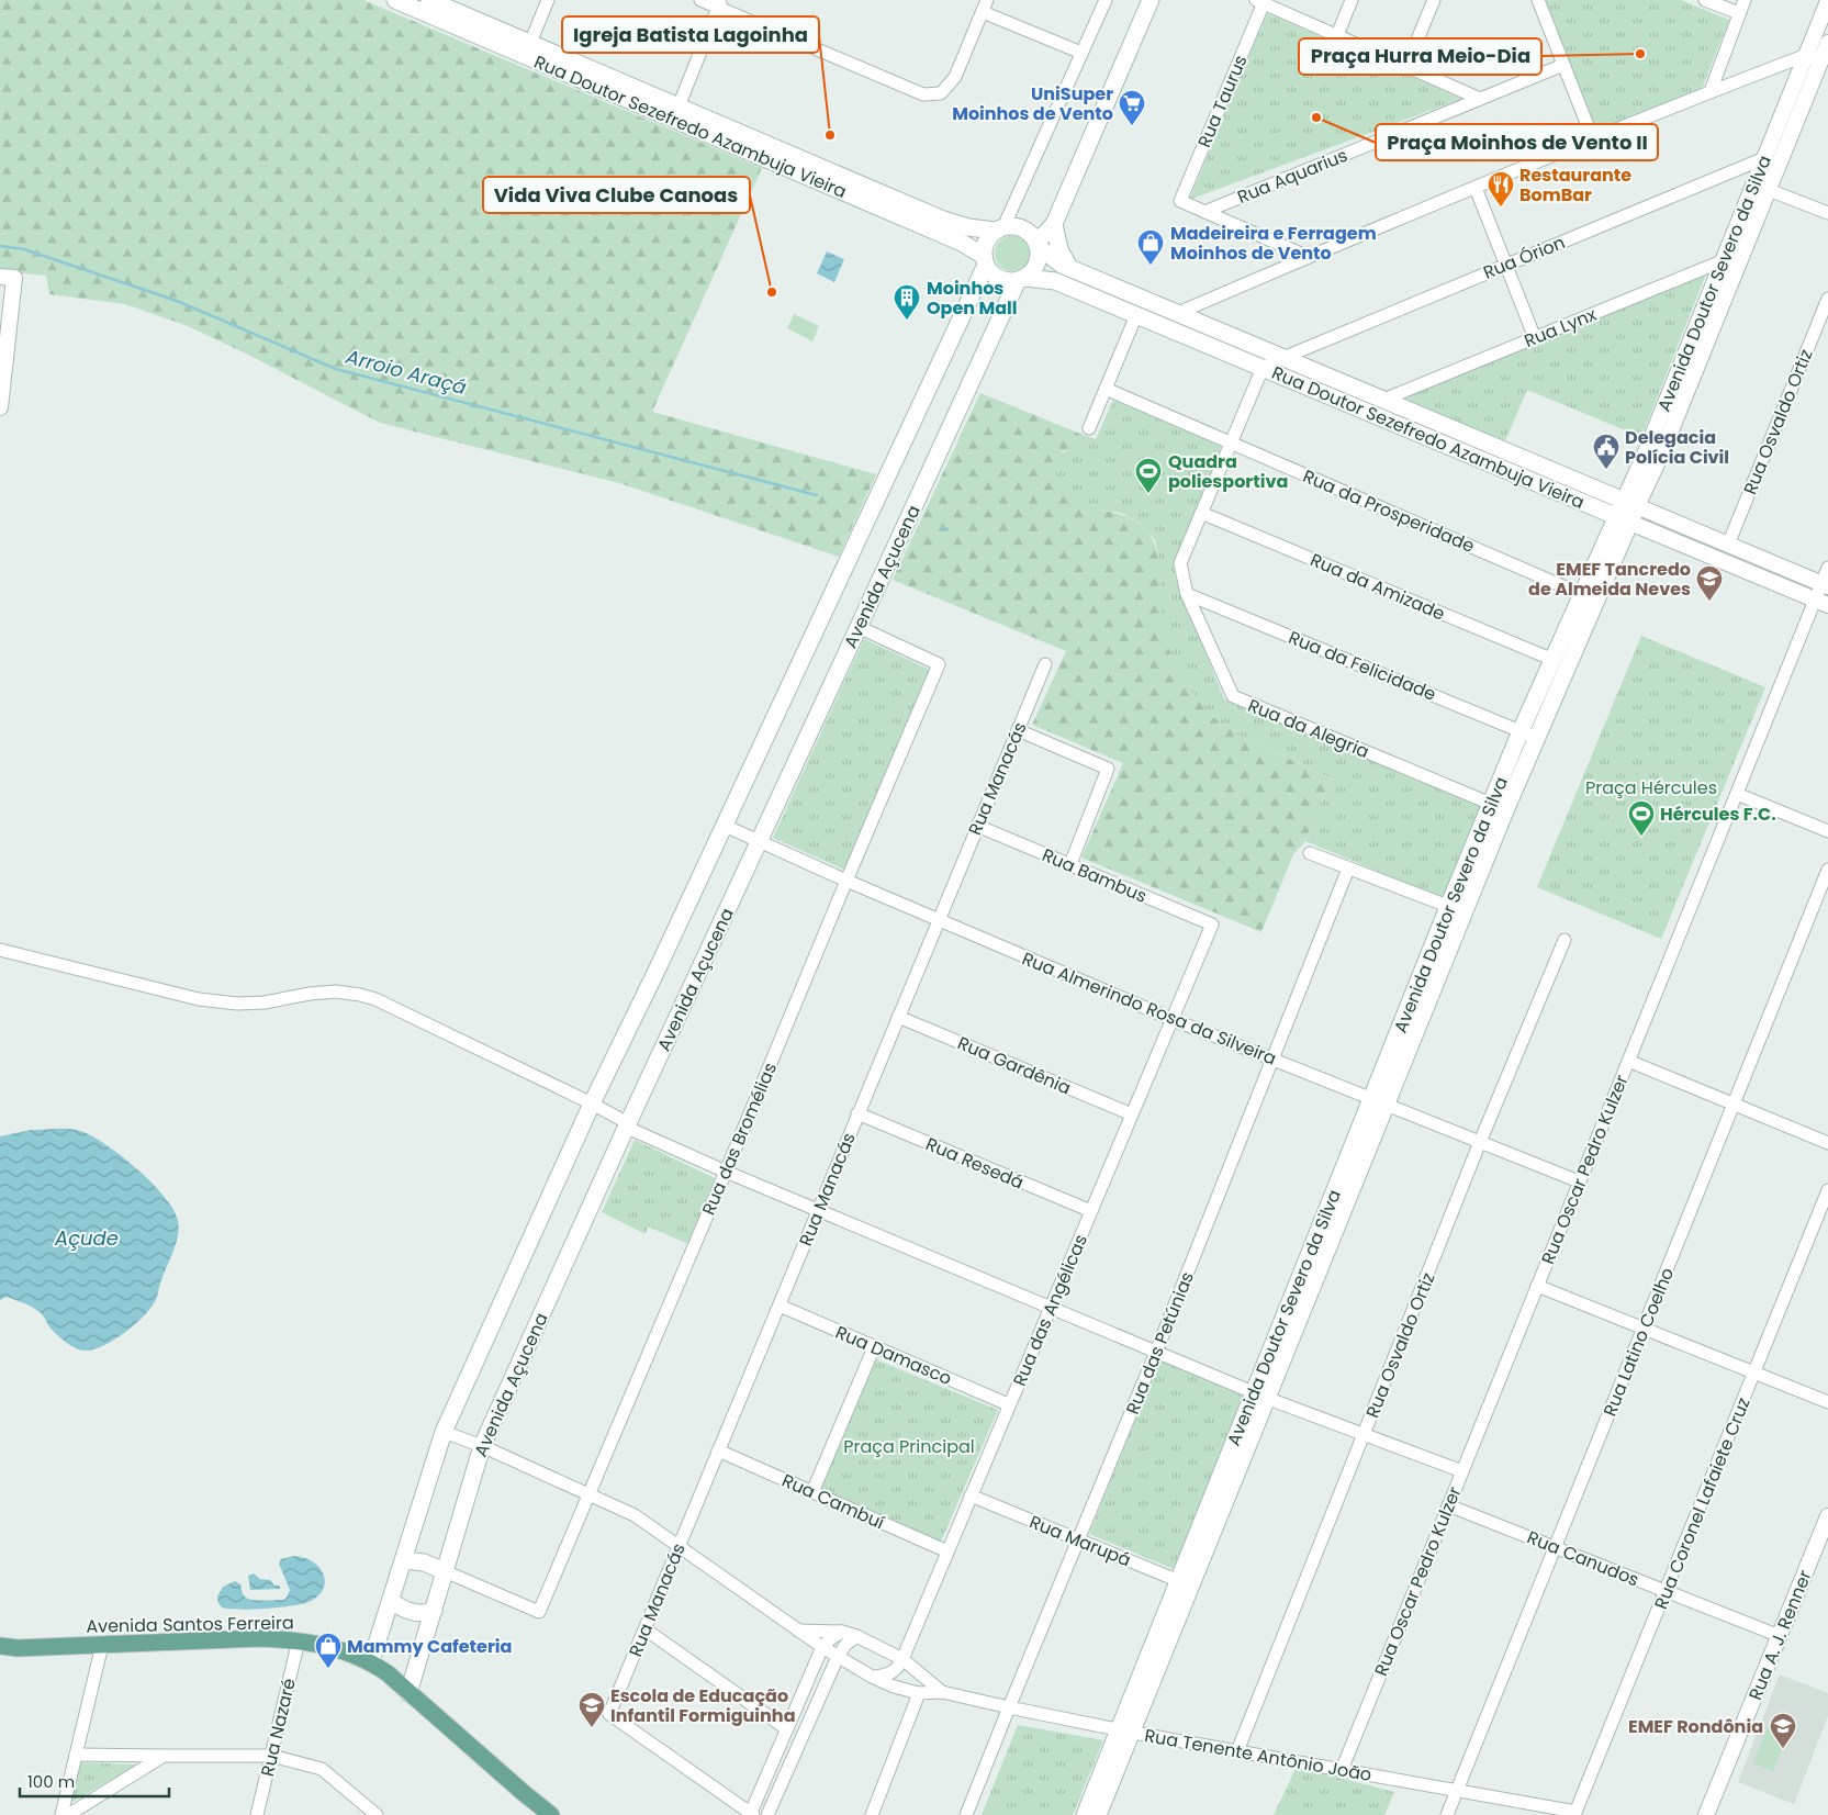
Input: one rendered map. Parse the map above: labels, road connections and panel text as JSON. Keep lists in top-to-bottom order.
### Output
{
  "streets": {
    "main road": [
      "Rua Doutor Sezefredo Azambuja Vieira",
      "Avenida Doutor Severo da Silva",
      "Avenida Açucena",
      "Avenida Santos Ferreira"
    ],
    "street": [
      "Rua Taurus",
      "Rua Aquarius",
      "Rua Órion",
      "Rua Lynx",
      "Rua Osvaldo Ortiz",
      "Rua da Prosperidade",
      "Rua da Amizade",
      "Rua da Felicidade",
      "Rua da Alegria",
      "Rua Manacás",
      "Rua Bambus",
      "Rua Almerindo Rosa da Silveira",
      "Rua Gardênia",
      "Rua das Bromélias",
      "Rua Resedá",
      "Rua Oscar Pedro Kulzer",
      "Rua das Angélicas",
      "Rua Latino Coelho",
      "Rua das Petúnias",
      "Rua Damasco",
      "Rua Cambuí",
      "Rua Coronel Lafaiete Cruz",
      "Rua Marupá",
      "Rua Canudos",
      "Rua A. J. Renner",
      "Rua Nazaré",
      "Rua Tenente Antônio João"
    ]
  },
  "crossings": [
    ["Rua Taurus", "Rua Aquarius"],
    ["Rua Doutor Sezefredo Azambuja Vieira", "Rua Órion"],
    ["Rua Doutor Sezefredo Azambuja Vieira", "Avenida Doutor Severo da Silva"],
    ["Rua Doutor Sezefredo Azambuja Vieira", "Rua Lynx"],
    ["Rua Doutor Sezefredo Azambuja Vieira", "Rua Osvaldo Ortiz"],
    ["Rua Doutor Sezefredo Azambuja Vieira", "Avenida Açucena"],
    ["Rua Doutor Sezefredo Azambuja Vieira", "Rua da Alegria"],
    ["Rua Doutor Sezefredo Azambuja Vieira", "Rua Oscar Pedro Kulzer"],
    ["Rua Órion", "Avenida Doutor Severo da Silva"],
    ["Avenida Doutor Severo da Silva", "Rua Lynx"],
    ["Avenida Doutor Severo da Silva", "Rua da Prosperidade"],
    ["Avenida Doutor Severo da Silva", "Rua da Amizade"],
    ["Avenida Doutor Severo da Silva", "Rua da Felicidade"],
    ["Avenida Doutor Severo da Silva", "Rua da Alegria"],
    ["Avenida Doutor Severo da Silva", "Rua Almerindo Rosa da Silveira"],
    ["Avenida Doutor Severo da Silva", "Rua Marupá"],
    ["Avenida Doutor Severo da Silva", "Rua Tenente Antônio João"],
    ["Rua Osvaldo Ortiz", "Rua Almerindo Rosa da Silveira"],
    ["Rua Osvaldo Ortiz", "Rua Tenente Antônio João"],
    ["Rua da Prosperidade", "Rua da Alegria"],
    ["Avenida Açucena", "Rua Almerindo Rosa da Silveira"],
    ["Avenida Açucena", "Rua das Bromélias"],
    ["Avenida Açucena", "Avenida Santos Ferreira"],
    ["Avenida Açucena", "Rua Tenente Antônio João"],
    ["Rua da Amizade", "Rua da Alegria"],
    ["Rua da Felicidade", "Rua da Alegria"],
    ["Rua Manacás", "Rua Bambus"],
    ["Rua Manacás", "Rua Almerindo Rosa da Silveira"],
    ["Rua Manacás", "Rua Gardênia"],
    ["Rua Manacás", "Rua Resedá"],
    ["Rua Manacás", "Rua Damasco"],
    ["Rua Manacás", "Rua Cambuí"],
    ["Rua Manacás", "Rua Tenente Antônio João"],
    ["Rua Bambus", "Rua das Angélicas"],
    ["Rua Almerindo Rosa da Silveira", "Rua das Bromélias"],
    ["Rua Almerindo Rosa da Silveira", "Rua Oscar Pedro Kulzer"],
    ["Rua Almerindo Rosa da Silveira", "Rua das Angélicas"],
    ["Rua Almerindo Rosa da Silveira", "Rua das Petúnias"],
    ["Rua Gardênia", "Rua das Angélicas"],
    ["Rua das Bromélias", "Rua Tenente Antônio João"],
    ["Rua Resedá", "Rua das Angélicas"],
    ["Rua Oscar Pedro Kulzer", "Rua Canudos"],
    ["Rua Oscar Pedro Kulzer", "Rua Tenente Antônio João"],
    ["Rua das Angélicas", "Rua Damasco"],
    ["Rua das Angélicas", "Rua Cambuí"],
    ["Rua das Angélicas", "Rua Marupá"],
    ["Rua das Angélicas", "Rua Tenente Antônio João"],
    ["Rua Latino Coelho", "Rua Canudos"],
    ["Rua Latino Coelho", "Rua Tenente Antônio João"],
    ["Rua das Petúnias", "Rua Marupá"],
    ["Rua das Petúnias", "Rua Tenente Antônio João"],
    ["Rua Coronel Lafaiete Cruz", "Rua Canudos"],
    ["Rua Coronel Lafaiete Cruz", "Rua Tenente Antônio João"],
    ["Rua Canudos", "Rua A. J. Renner"],
    ["Avenida Santos Ferreira", "Rua Nazaré"]
  ],
  "water": ["Arroio Araçá", "Açude"],
  "parks": ["Praça Hércules", "Praça Principal"],
  "places": {
    "other": [
      "Praça Hurra Meio-Dia",
      "Praça Moinhos de Vento II",
      "Igreja Batista Lagoinha",
      "Vida Viva Clube Canoas"
    ],
    "supermarket": ["UniSuper Moinhos de Vento"],
    "restaurant": ["Restaurante BomBar"],
    "shop": ["Madeireira e Ferragem Moinhos de Vento", "Mammy Cafeteria"],
    "building": ["Moinhos Open Mall"],
    "public building": ["Delegacia Polícia Civil"],
    "sports": ["Quadra poliesportiva", "Hércules F.C."],
    "school or university": ["EMEF Tancredo de Almeida Neves", "Escola de Educação Infantil Formiguinha", "EMEF Rondônia"]
  },
  "scale_bar": "100 m"
}
